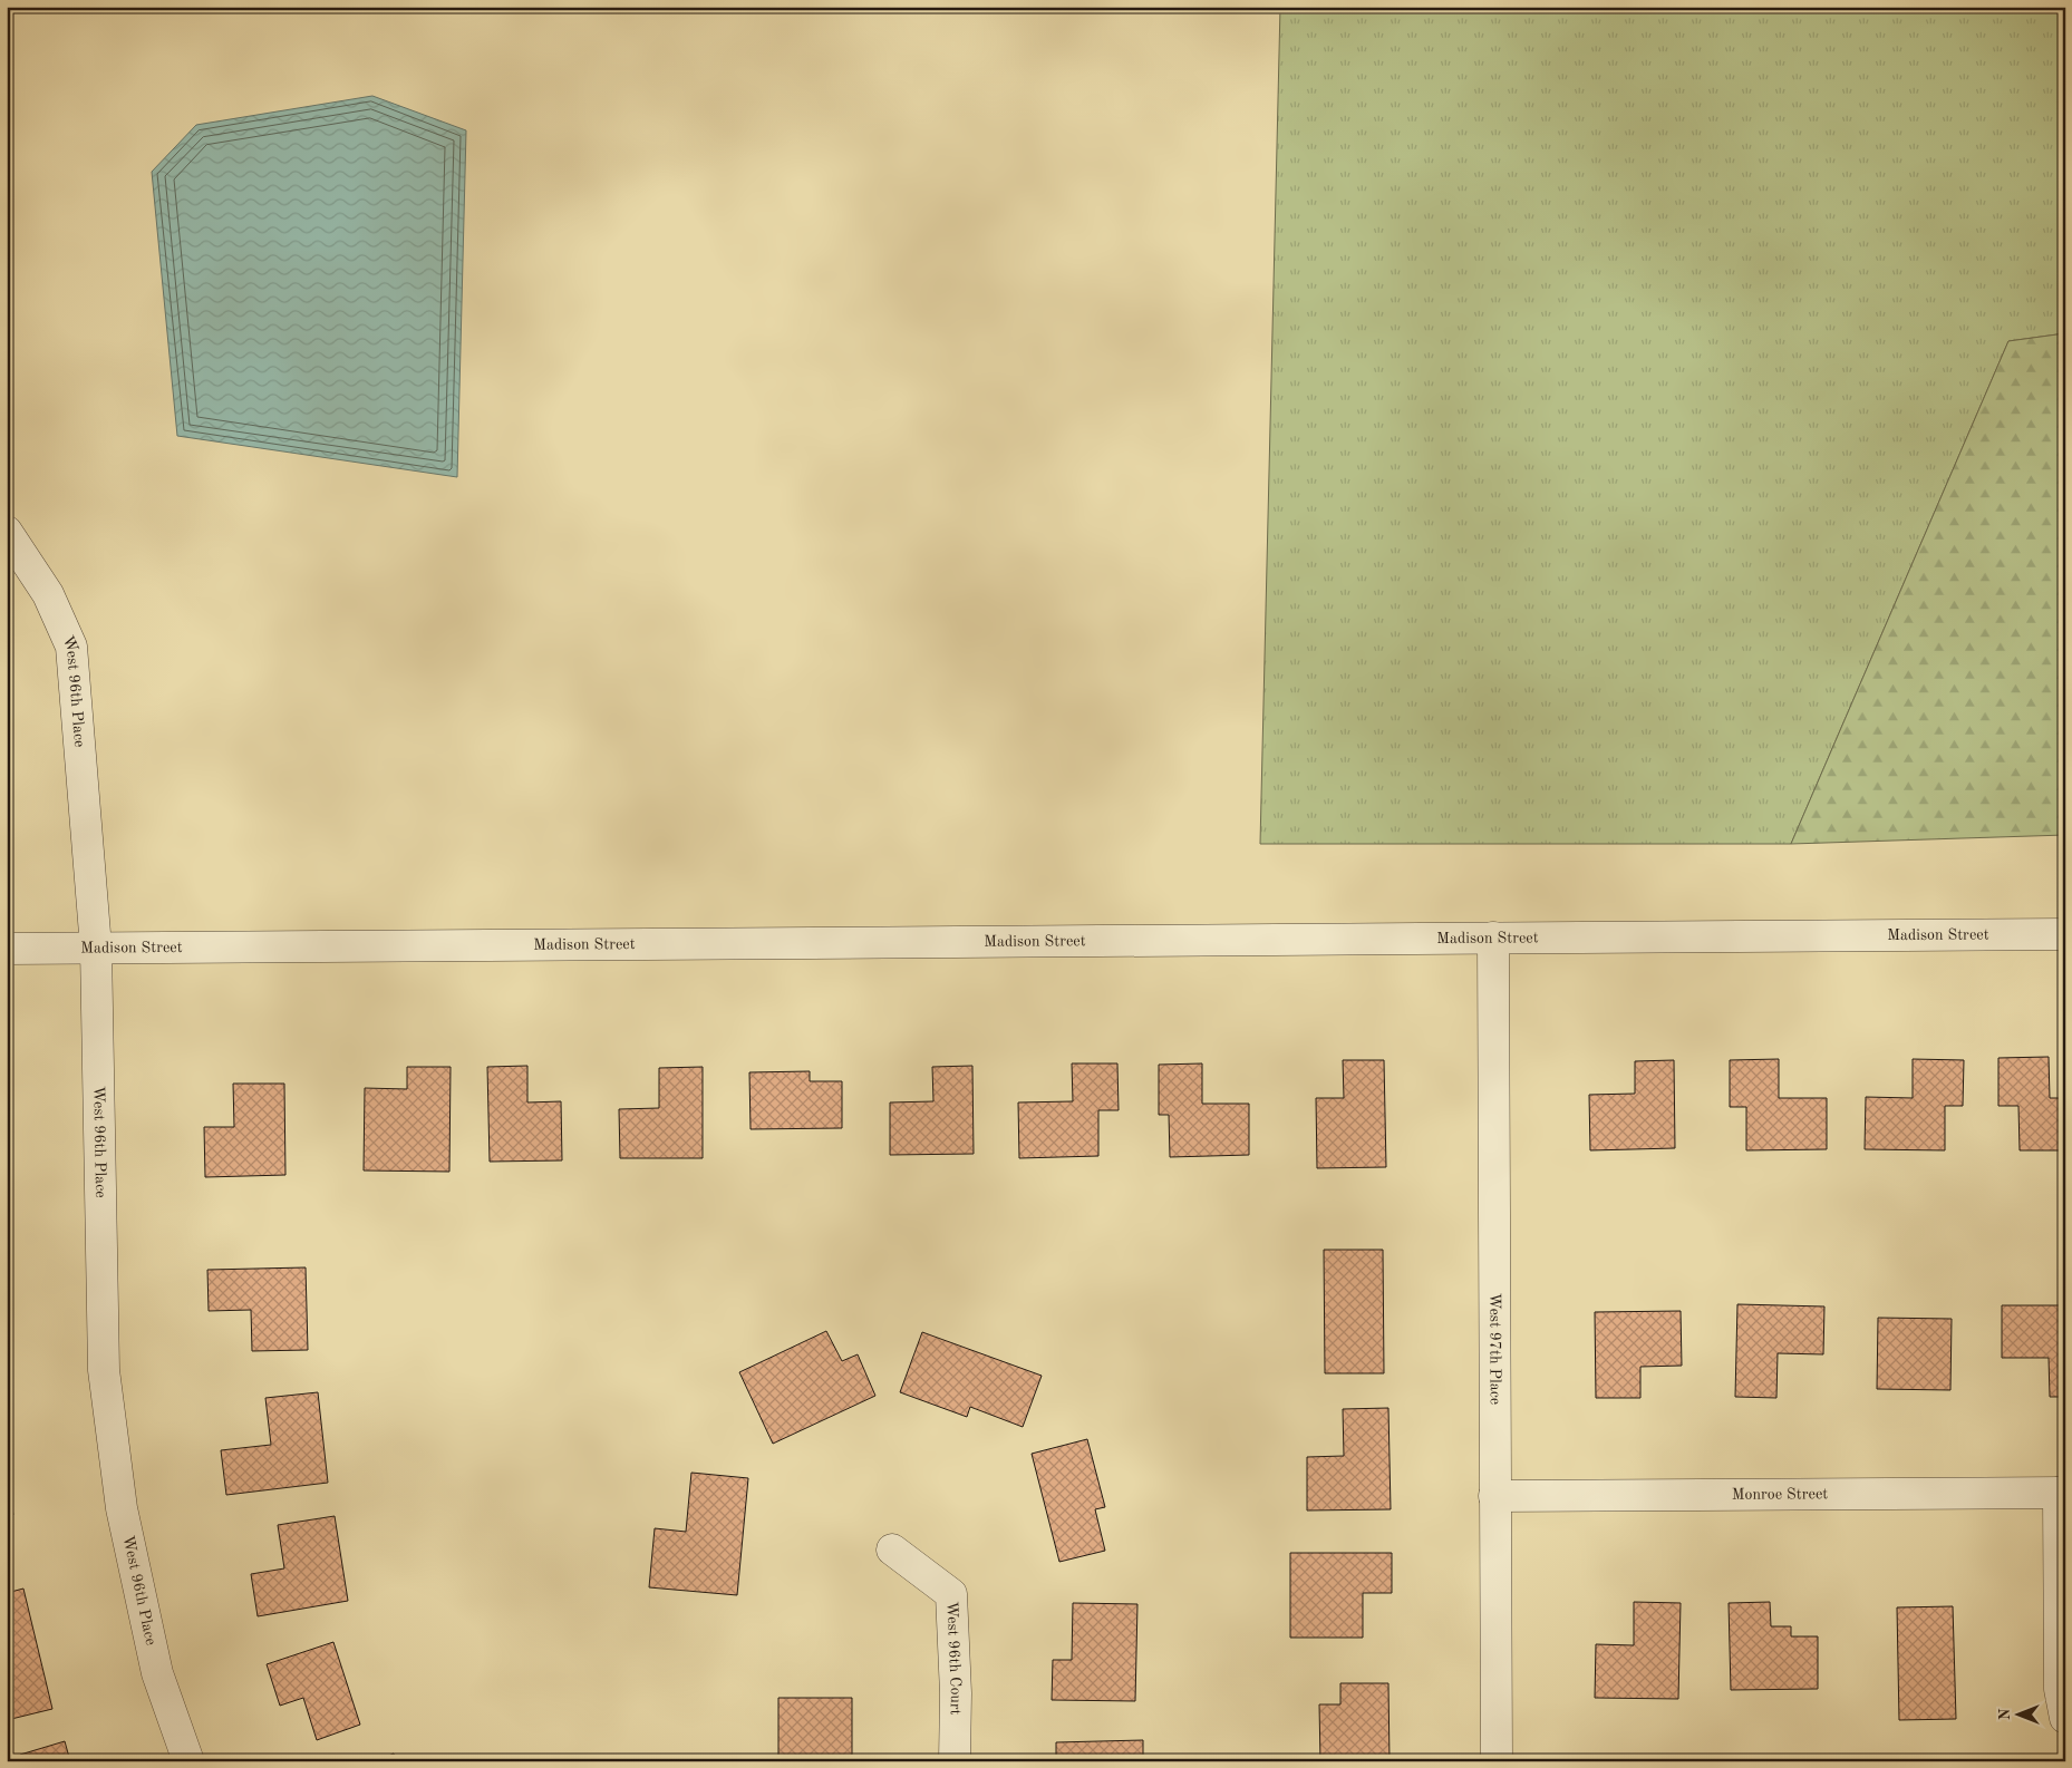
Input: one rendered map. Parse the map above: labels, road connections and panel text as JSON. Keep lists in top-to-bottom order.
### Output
{
  "streets": {
    "street": [
      "West 96th Place",
      "Madison Street",
      "West 97th Place",
      "Monroe Street",
      "West 96th Court"
    ]
  },
  "crossings": [
    ["West 96th Place", "Madison Street"],
    ["Madison Street", "West 97th Place"],
    ["West 97th Place", "Monroe Street"]
  ],
  "north": "left"
}
